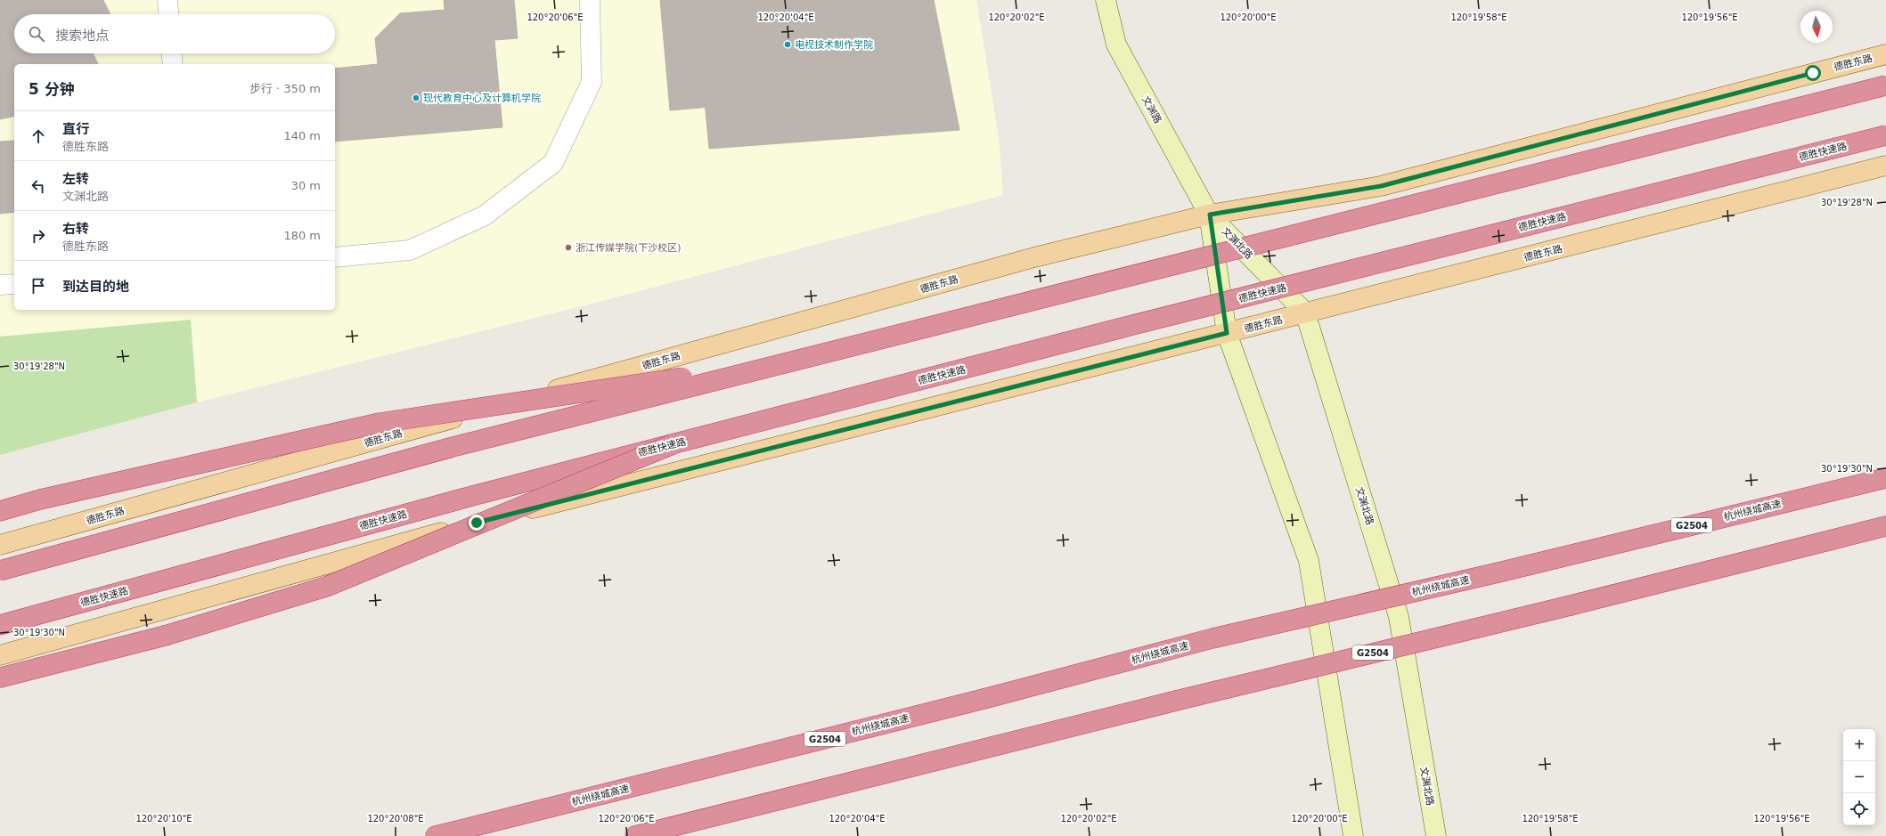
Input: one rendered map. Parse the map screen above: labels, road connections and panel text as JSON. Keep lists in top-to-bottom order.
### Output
{
  "streets": {
    "highway": ["德胜快速路", "杭州绕城高速", "G2504"],
    "main road": ["德胜东路", "文渊路", "文渊北路"]
  },
  "crossings": [
    ["德胜东路", "文渊路"],
    ["德胜东路", "文渊北路"],
    ["文渊路", "文渊北路"]
  ],
  "places": ["电视技术制作学院", "现代教育中心及计算机学院", "浙江传媒学院(下沙校区)"],
  "north": "bottom",
  "page": {
    "search": "搜索地点",
    "heading": ["5 分钟", "步行 · 350 m"],
    "list": [
      ["直行", "德胜东路", "140 m"],
      ["左转", "文渊北路", "30 m"],
      ["右转", "德胜东路", "180 m"],
      "到达目的地"
    ],
    "map_buttons": ["+", "−"]
  },
  "coordinates": [
    "120°20'06\"E",
    "120°20'04\"E",
    "120°20'02\"E",
    "120°20'00\"E",
    "120°19'58\"E",
    "120°19'56\"E",
    "30°19'28\"N",
    "30°19'30\"N",
    "120°20'10\"E",
    "120°20'08\"E"
  ]
}
